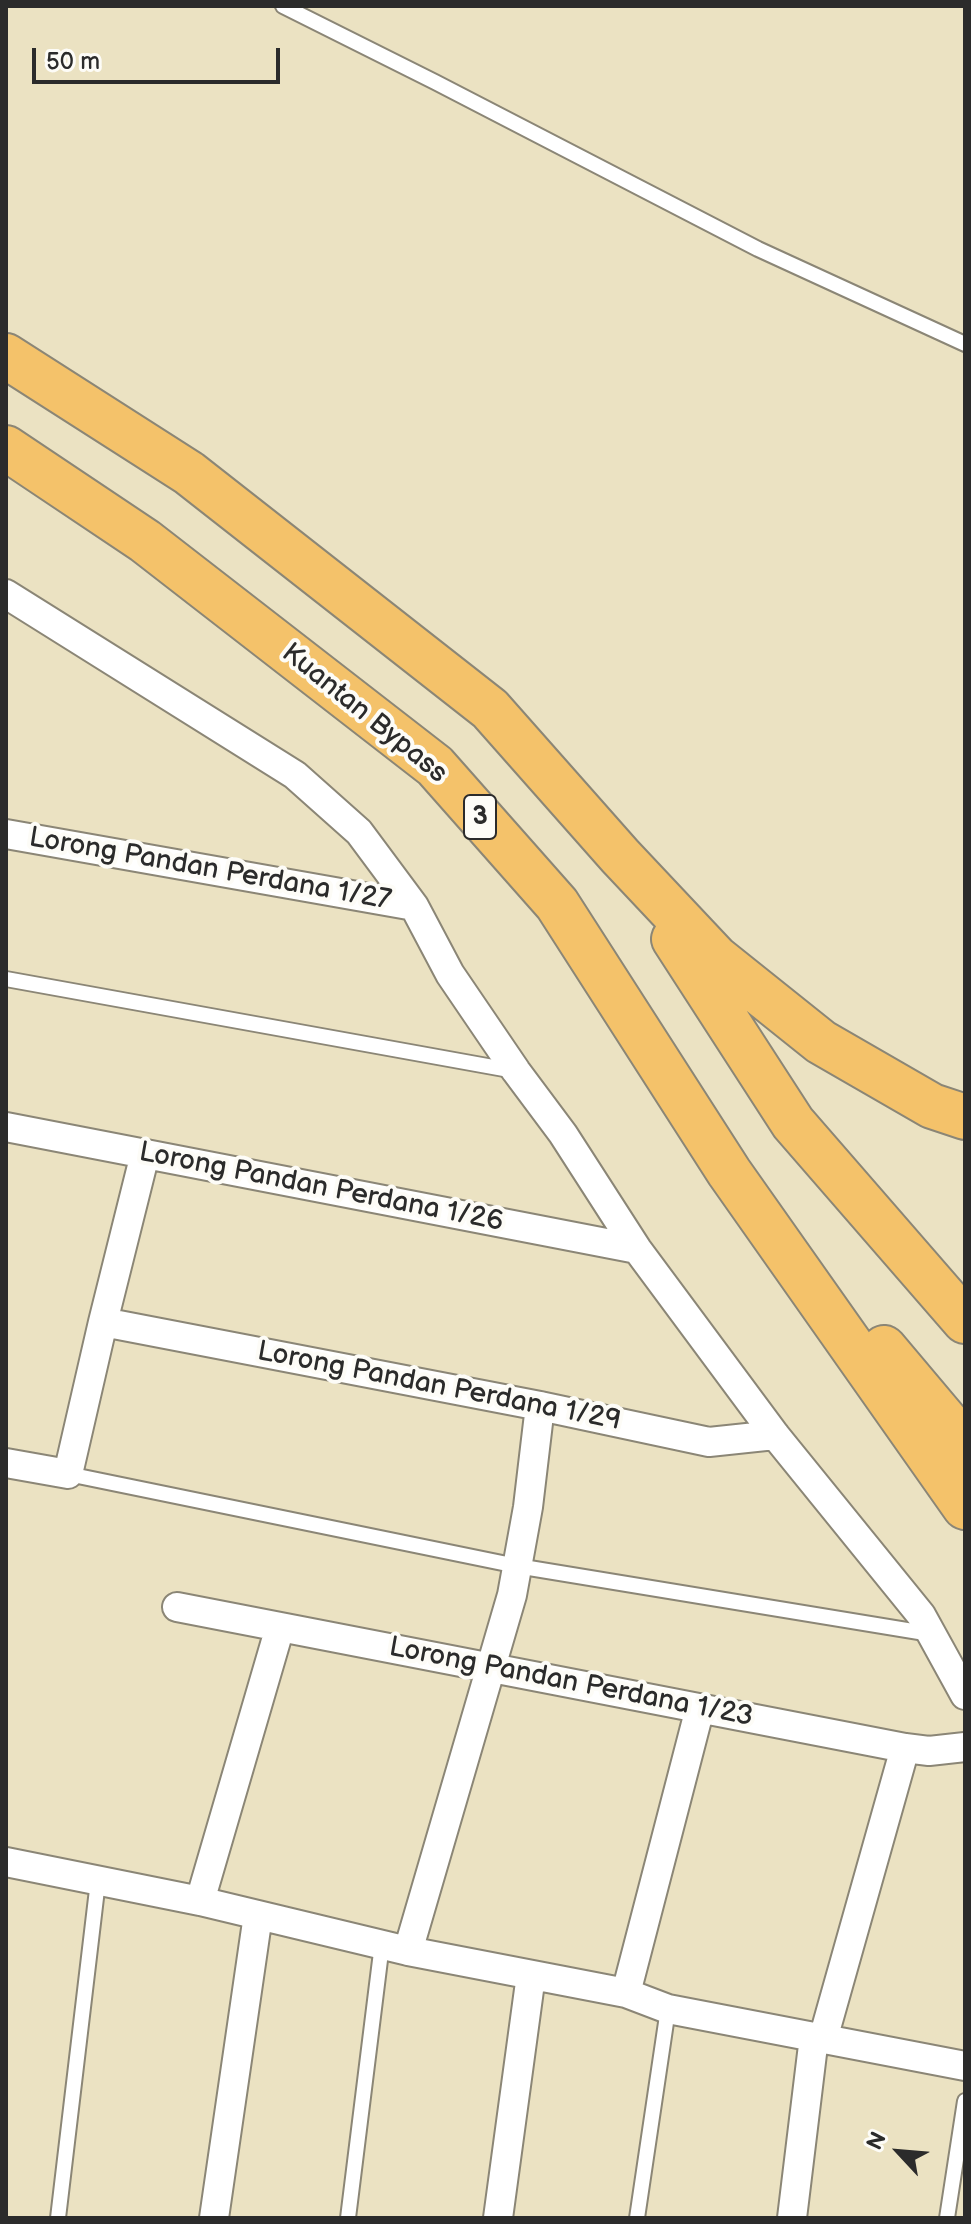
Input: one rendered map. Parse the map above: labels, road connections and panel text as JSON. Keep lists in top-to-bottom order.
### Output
{
  "streets": {
    "highway": ["Kuantan Bypass", "3"],
    "street": [
      "Lorong Pandan Perdana 1/27",
      "Lorong Pandan Perdana 1/26",
      "Lorong Pandan Perdana 1/29",
      "Lorong Pandan Perdana 1/23"
    ]
  },
  "crossings": [
    ["Kuantan Bypass", "3"]
  ],
  "scale_bar": "50 m",
  "north": "top left"
}
